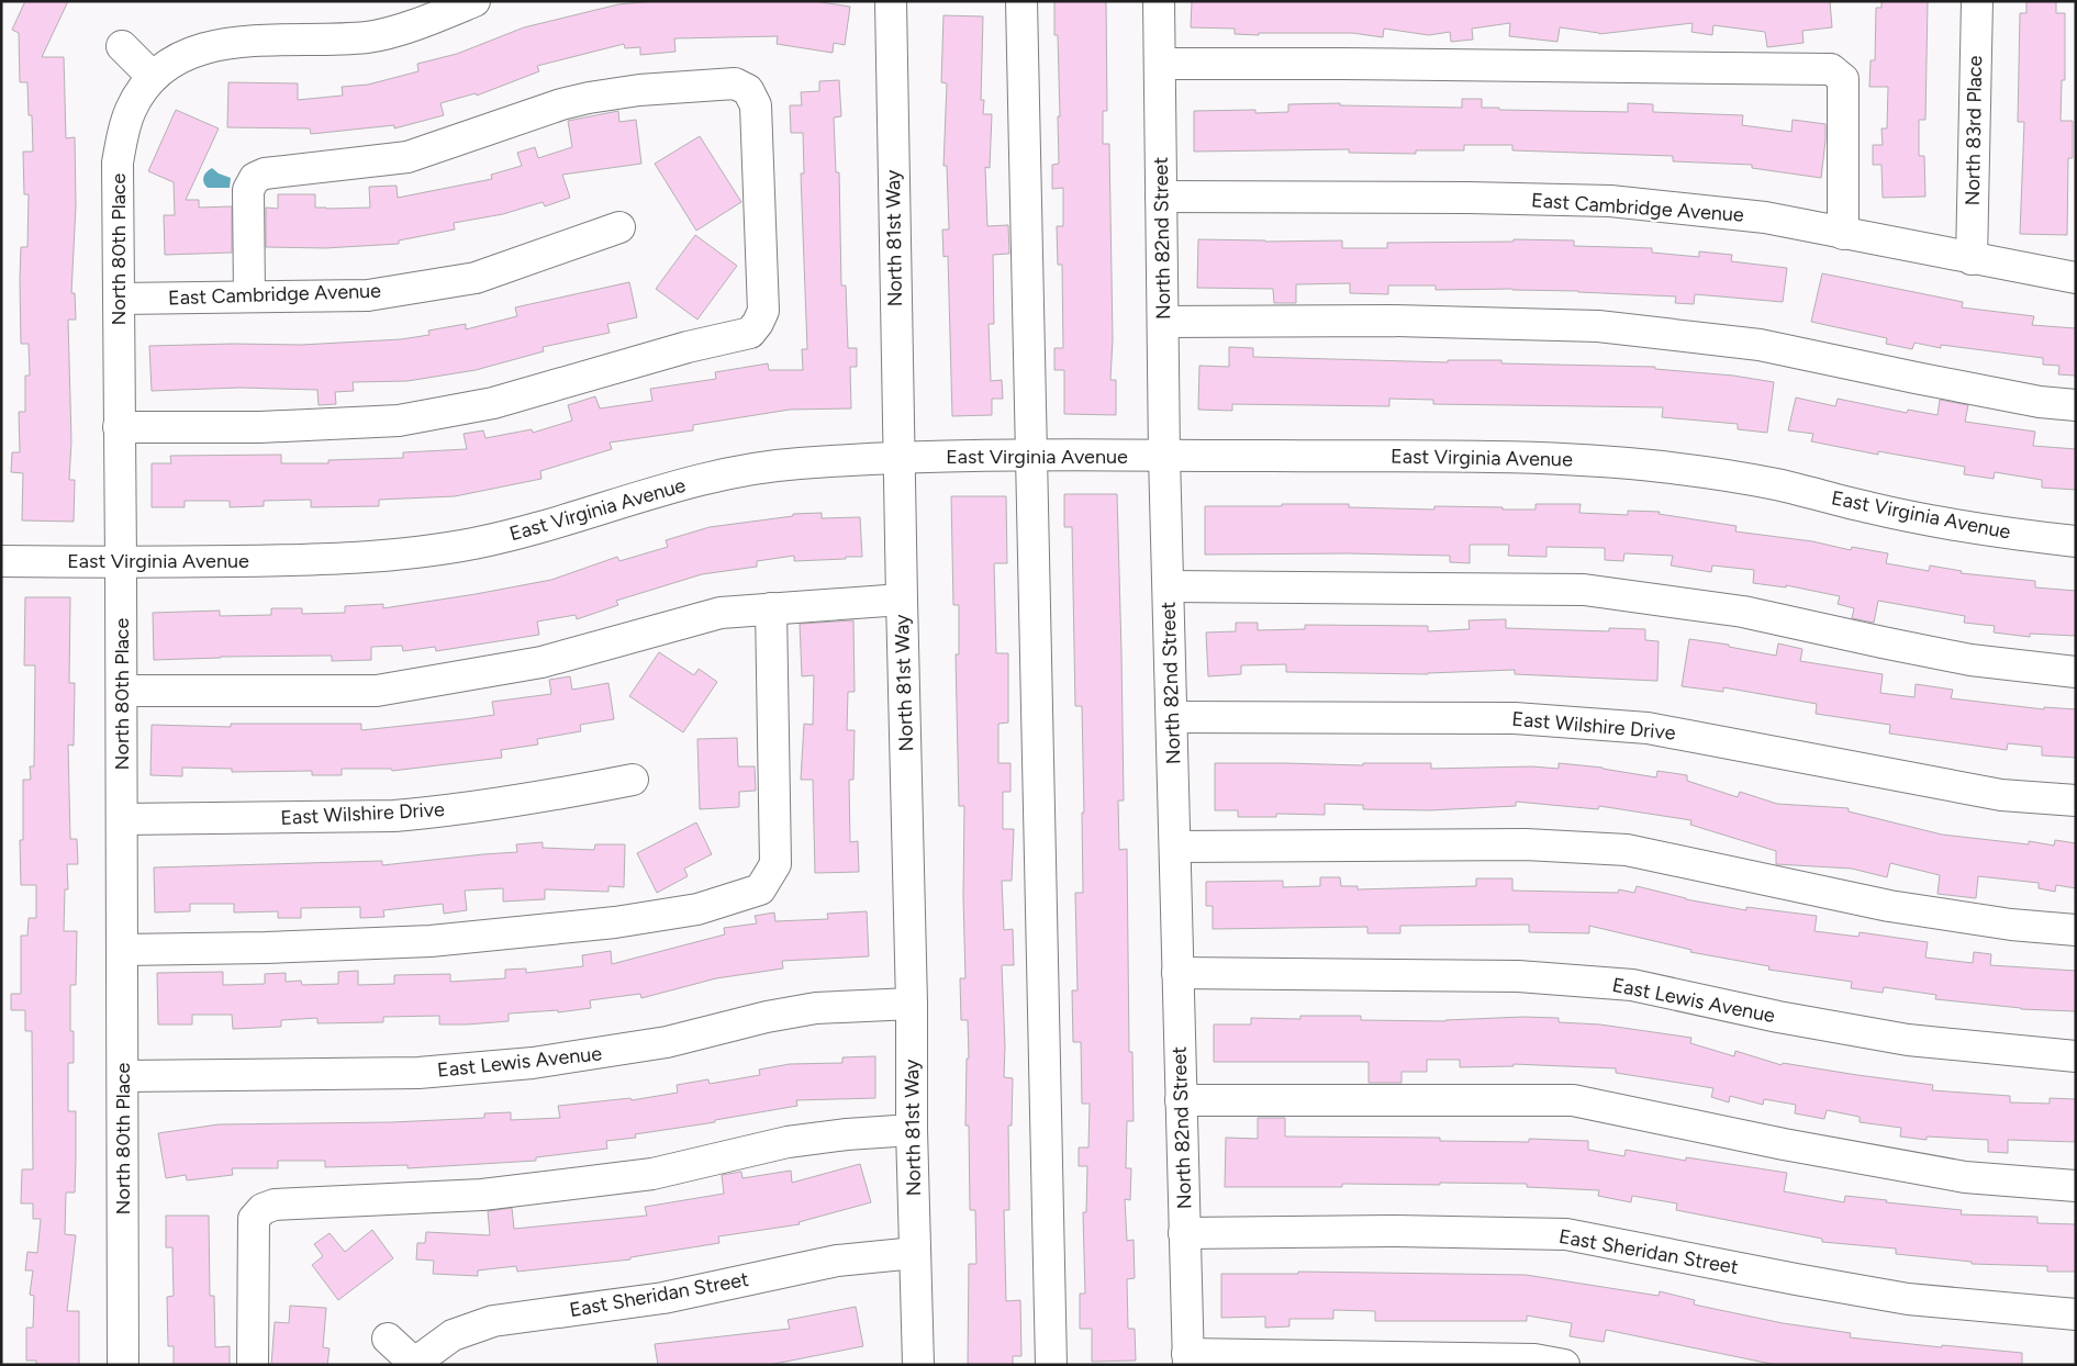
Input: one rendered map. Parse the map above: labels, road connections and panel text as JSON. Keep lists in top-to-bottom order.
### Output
{
  "streets": {
    "street": [
      "North 83rd Place",
      "East Cambridge Avenue",
      "North 81st Way",
      "North 82nd Street",
      "North 80th Place",
      "East Virginia Avenue",
      "East Wilshire Drive",
      "East Lewis Avenue",
      "East Sheridan Street"
    ]
  },
  "crossings": [
    ["North 83rd Place", "East Cambridge Avenue"],
    ["East Cambridge Avenue", "North 82nd Street"],
    ["East Cambridge Avenue", "North 80th Place"],
    ["North 81st Way", "East Virginia Avenue"],
    ["North 81st Way", "East Lewis Avenue"],
    ["North 81st Way", "East Sheridan Street"],
    ["North 82nd Street", "East Virginia Avenue"],
    ["North 82nd Street", "East Wilshire Drive"],
    ["North 82nd Street", "East Lewis Avenue"],
    ["North 82nd Street", "East Sheridan Street"],
    ["North 80th Place", "East Virginia Avenue"],
    ["North 80th Place", "East Wilshire Drive"],
    ["North 80th Place", "East Lewis Avenue"]
  ]
}
